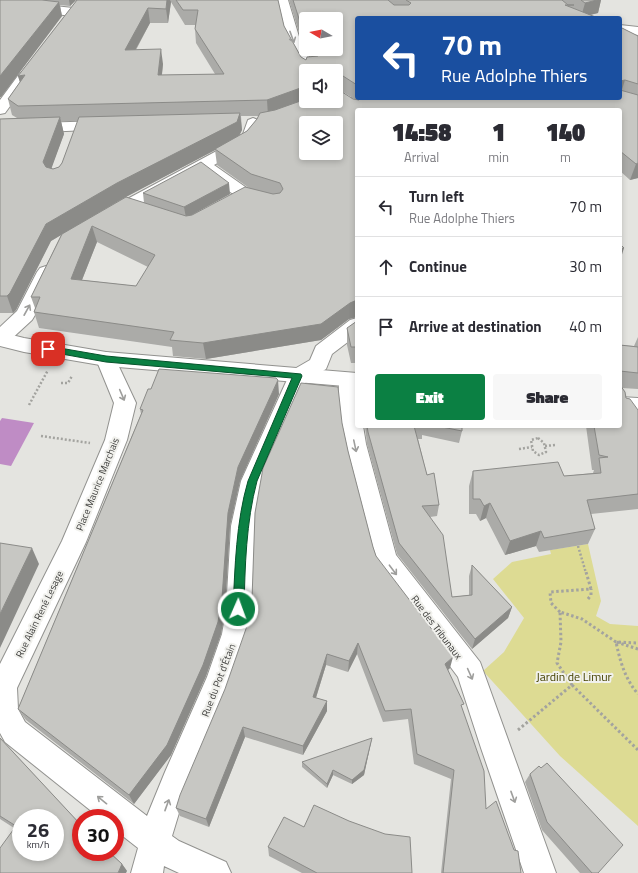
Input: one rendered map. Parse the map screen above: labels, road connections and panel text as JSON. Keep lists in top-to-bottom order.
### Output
{
  "streets": {
    "street": [
      "Place Maurice Marchais",
      "Rue Alain René Lesage",
      "Rue des Tribunaux",
      "Rue du Pot d'Étain"
    ]
  },
  "crossings": [
    ["Place Maurice Marchais", "Rue Alain René Lesage"],
    ["Rue Alain René Lesage", "Rue du Pot d'Étain"]
  ],
  "one_way": [
    "Place Maurice Marchais",
    "Rue Alain René Lesage",
    "Rue des Tribunaux",
    "Rue du Pot d'Étain"
  ],
  "parks": ["Jardin de Limur"],
  "north": "left",
  "page": {
    "turn": ["70 m", "Rue Adolphe Thiers"],
    "eta": [
      "14:58",
      "Arrival",
      "1",
      "min",
      "140",
      "m"
    ],
    "list": [
      {
        "name": "Turn left",
        "note": "Rue Adolphe Thiers",
        "value": "70 m"
      },
      {
        "name": "Continue",
        "value": "30 m"
      },
      {
        "name": "Arrive at destination",
        "value": "40 m"
      }
    ],
    "buttons": ["Exit", "Share"],
    "speed": "26 km/h",
    "limit": "30"
  }
}
